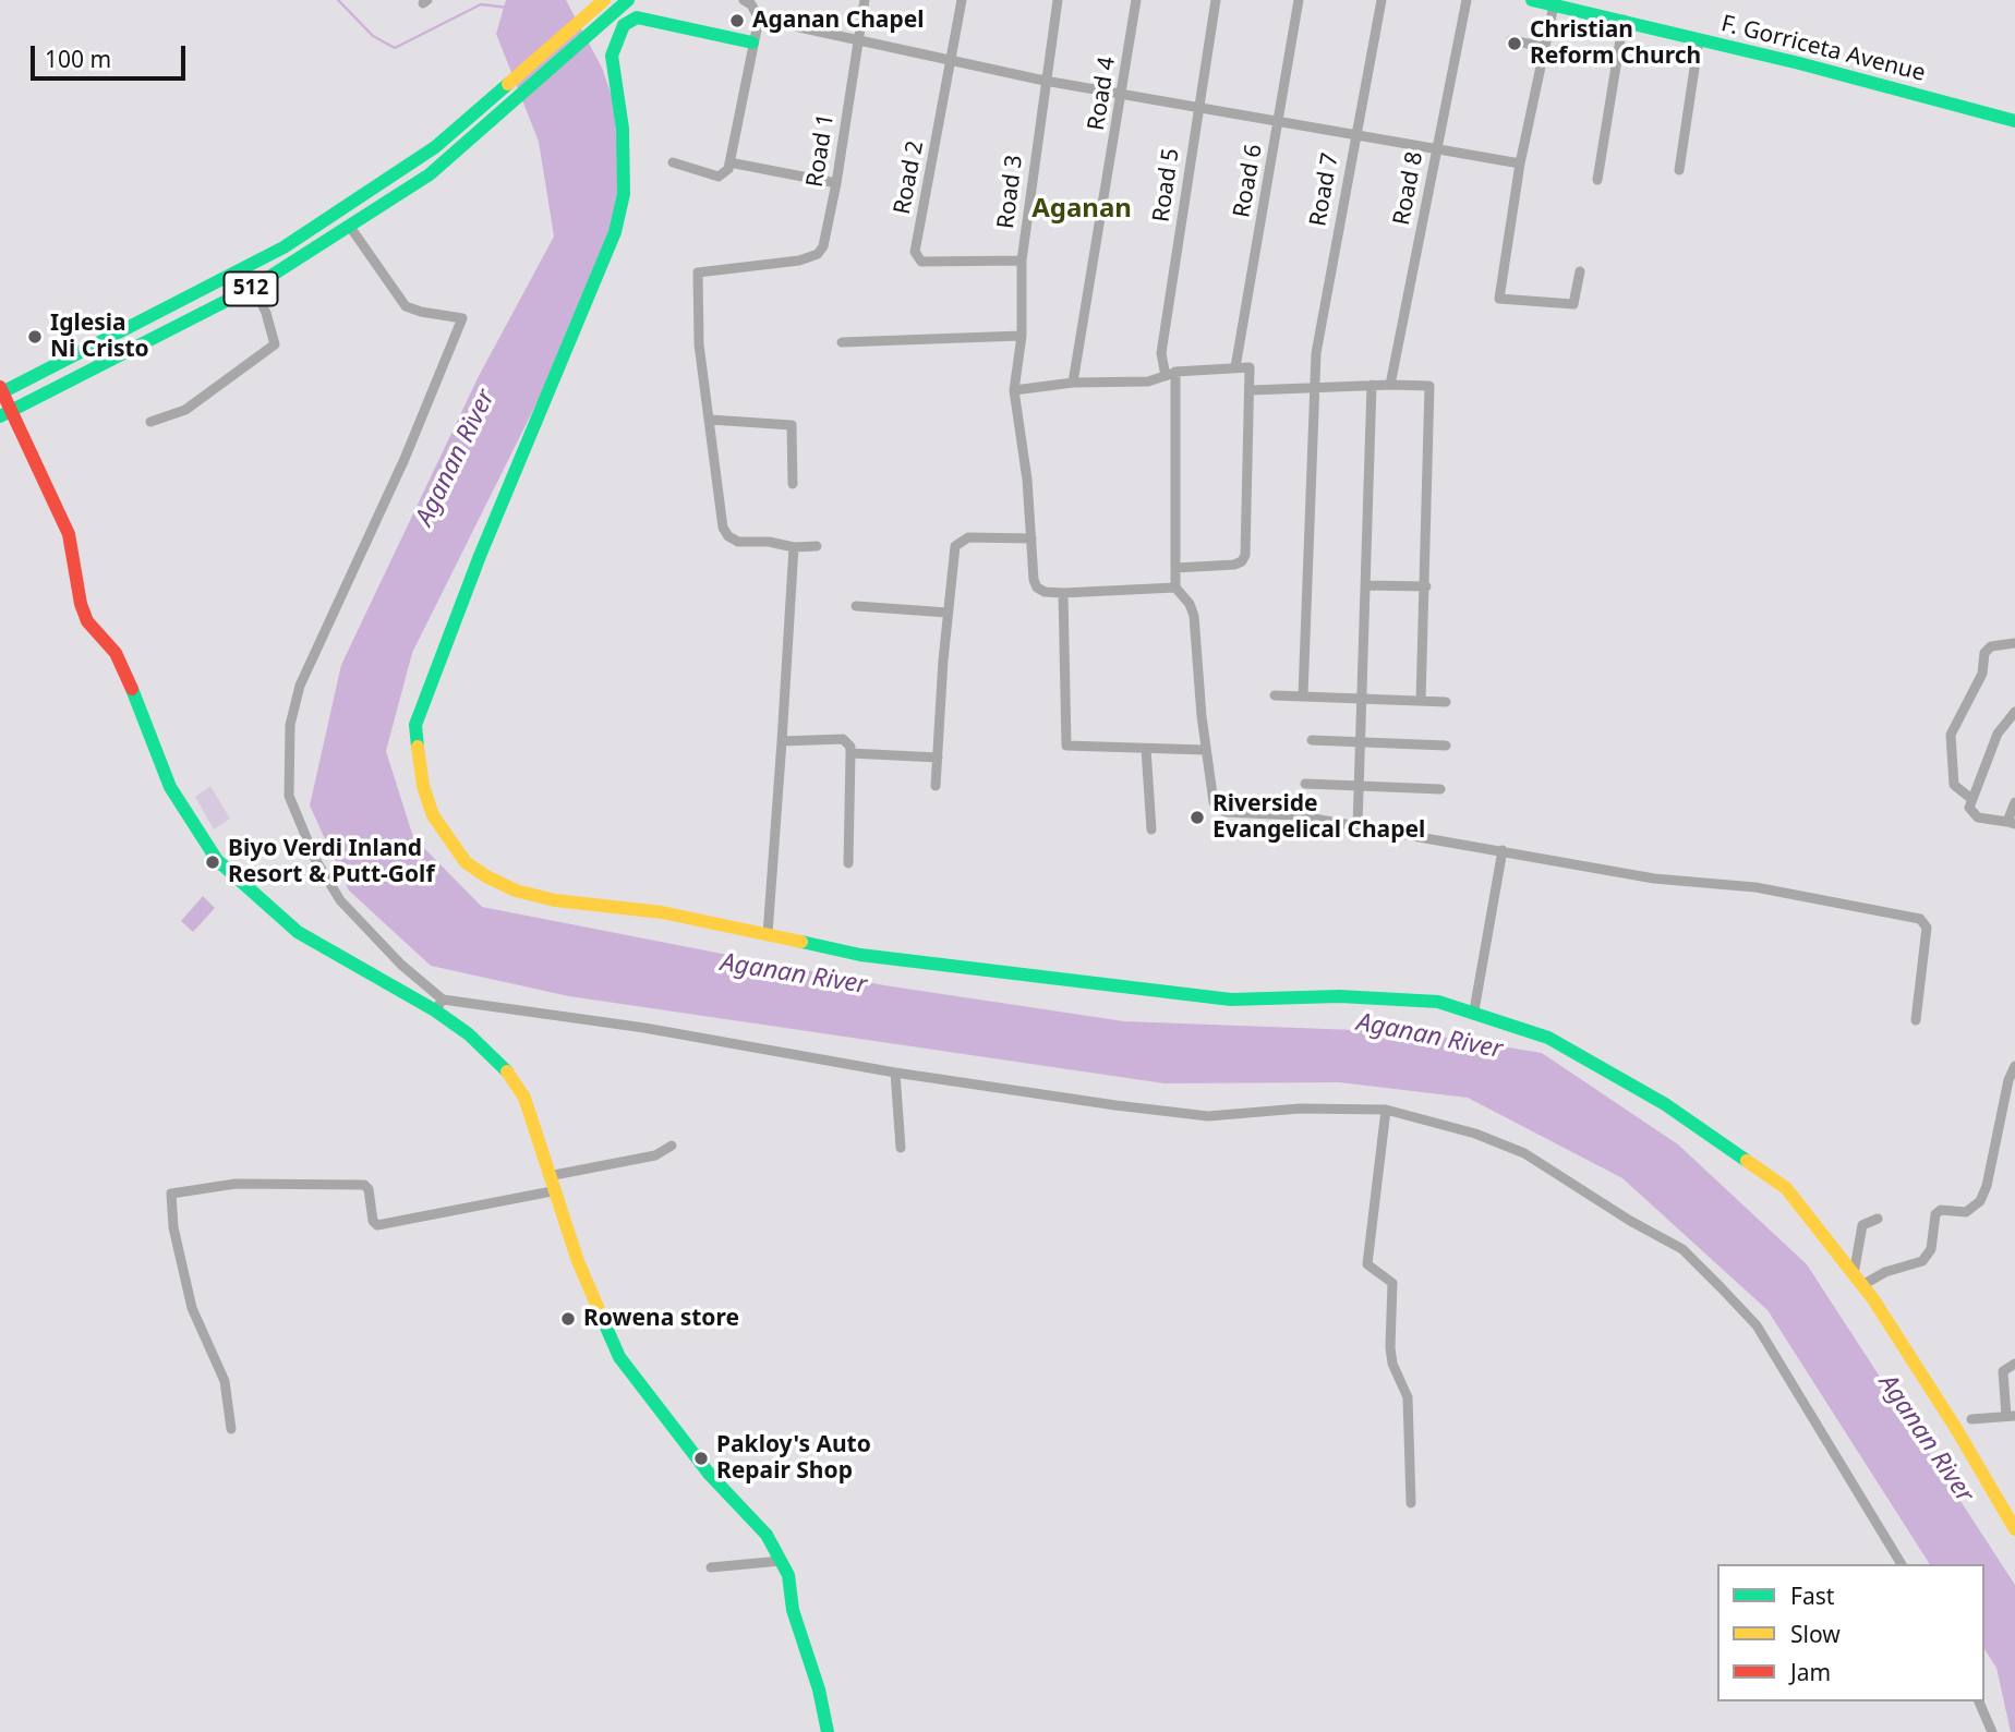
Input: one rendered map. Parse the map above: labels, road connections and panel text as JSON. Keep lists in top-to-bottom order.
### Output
{
  "streets": {
    "street": [
      "F. Gorriceta Avenue",
      "Road 4",
      "Road 1",
      "Road 2",
      "Road 6",
      "Road 5",
      "Road 8",
      "Road 7",
      "Road 3",
      "512"
    ]
  },
  "crossings": [
    ["Road 2", "Road 3"]
  ],
  "districts": ["Aganan"],
  "water": ["Aganan River"],
  "places": [
    "Aganan Chapel",
    "Christian Reform Church",
    "Iglesia Ni Cristo",
    "Riverside Evangelical Chapel",
    "Biyo Verdi Inland Resort & Putt-Golf",
    "Rowena store",
    "Pakloy's Auto Repair Shop"
  ],
  "legend": ["Fast", "Slow", "Jam"],
  "scale_bar": "100 m"
}
